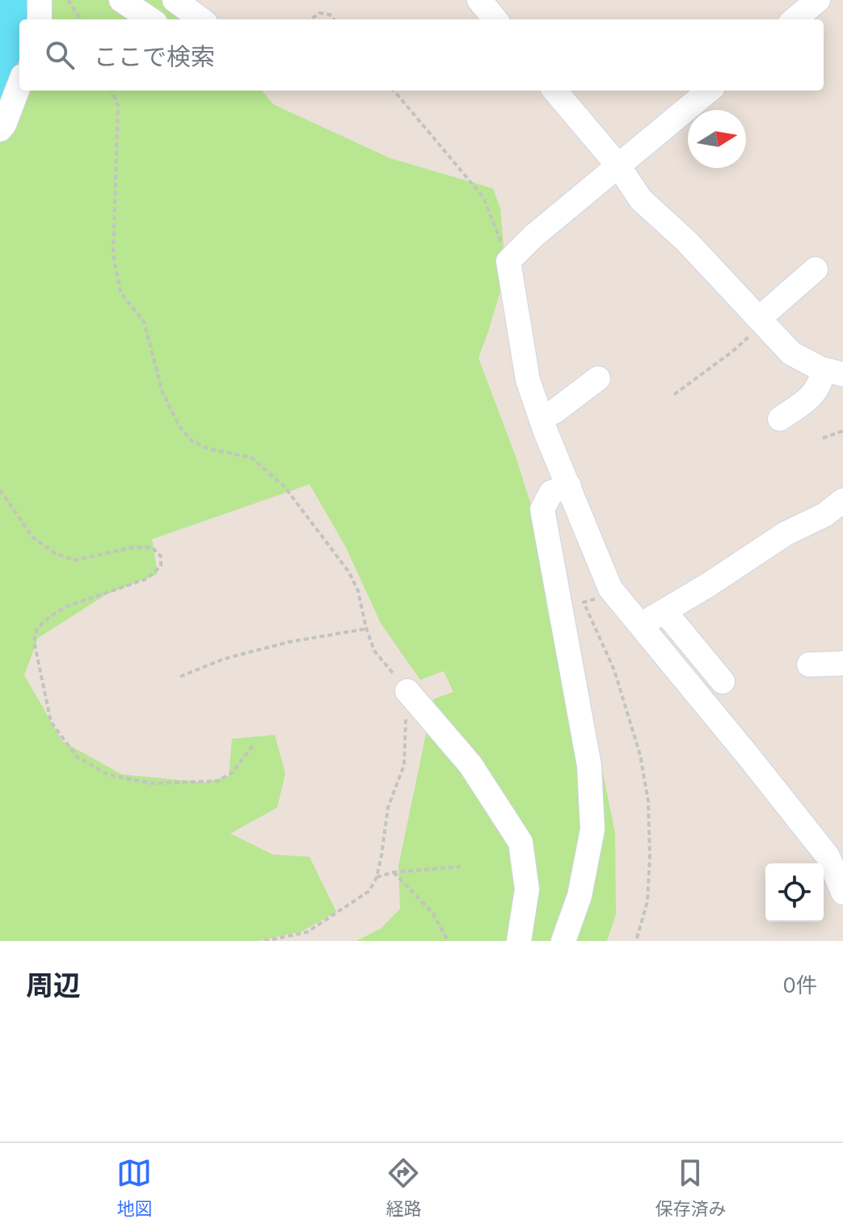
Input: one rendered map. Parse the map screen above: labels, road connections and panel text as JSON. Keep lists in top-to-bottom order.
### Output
{
  "north": "right",
  "page": {
    "search": "ここで検索",
    "heading": ["周辺", "0件"],
    "nav": ["地図", "経路", "保存済み"]
  }
}
